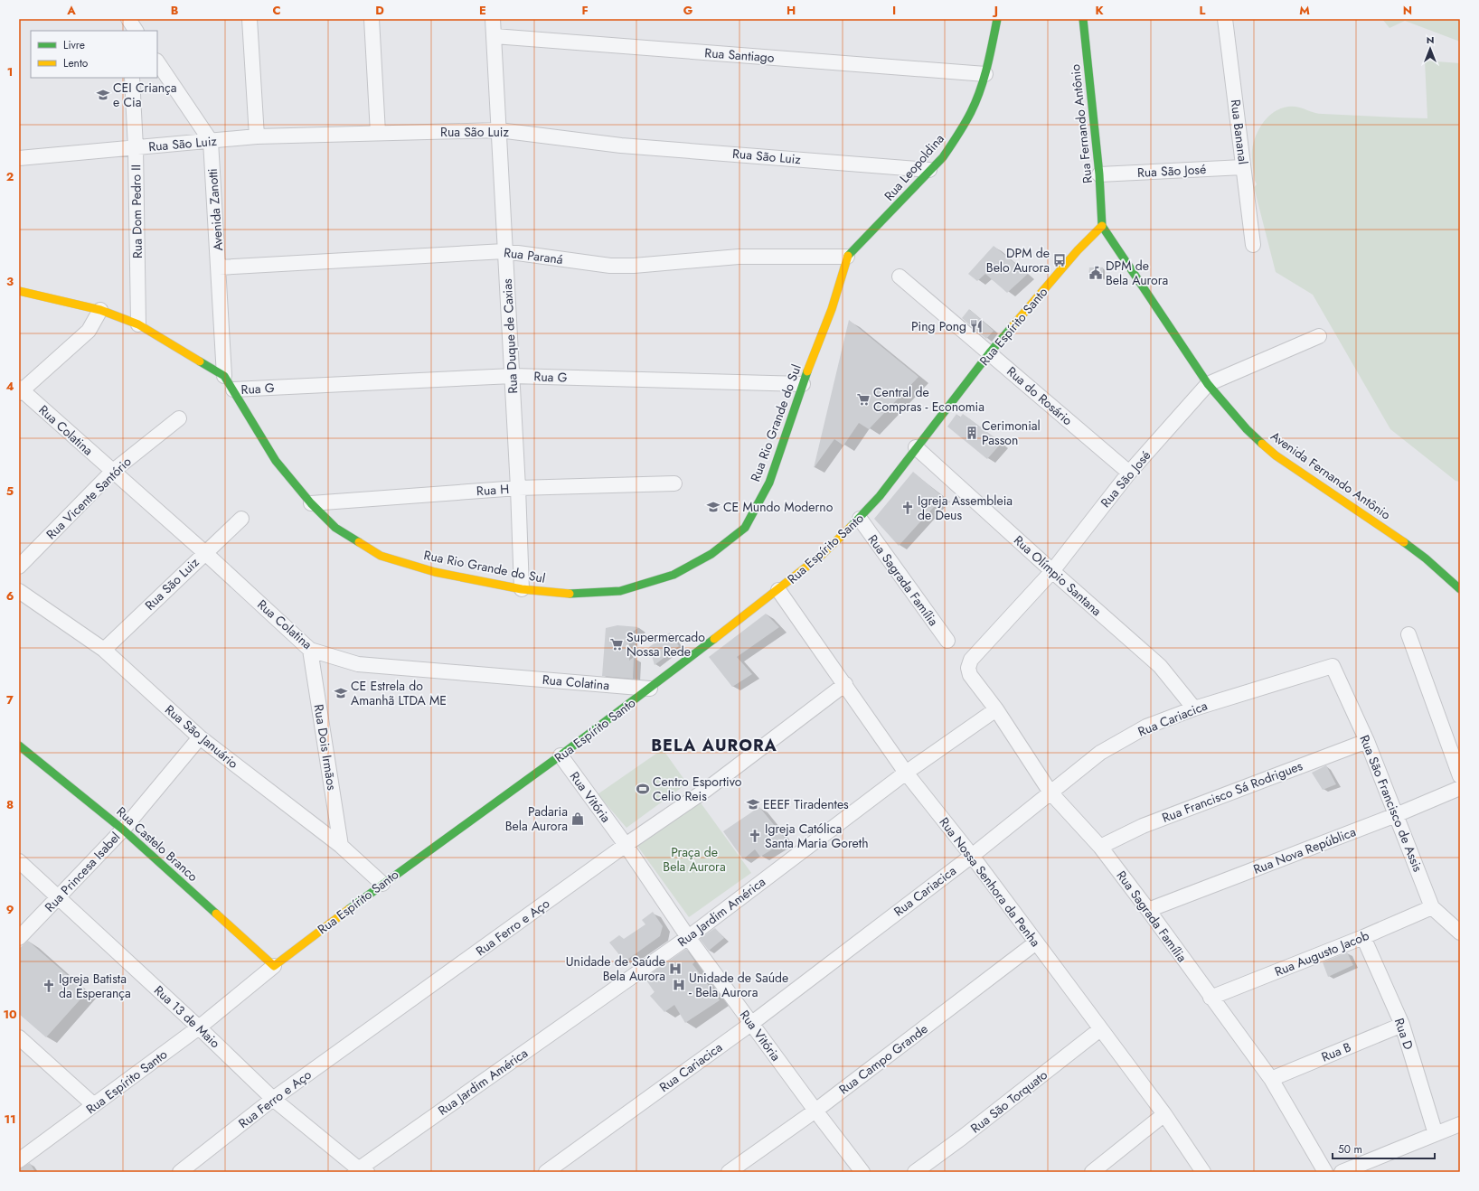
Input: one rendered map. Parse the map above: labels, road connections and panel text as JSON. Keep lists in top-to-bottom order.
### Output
{
  "streets": {
    "street": [
      "Rua Santiago",
      "Rua Fernando Antônio",
      "Rua São Luiz",
      "Rua Bananal",
      "Rua Leopoldina",
      "Rua São José",
      "Avenida Zanotti",
      "Rua Dom Pedro II",
      "Rua Paraná",
      "Rua Espírito Santo",
      "Rua Duque de Caxias",
      "Rua G",
      "Rua do Rosário",
      "Rua Rio Grande do Sul",
      "Rua Colatina",
      "Avenida Fernando Antônio",
      "Rua H",
      "Rua Vicente Santório",
      "Rua Olímpio Santana",
      "Rua Sagrada Família",
      "Rua Cariacica",
      "Rua São Januário",
      "Rua Dois Irmãos",
      "Rua Francisco Sá Rodrigues",
      "Rua Vitória",
      "Rua São Francisco de Assis",
      "Rua Castelo Branco",
      "Rua Nova República",
      "Rua Princesa Isabel",
      "Rua Nossa Senhora da Penha",
      "Rua Jardim América",
      "Rua Ferro e Aço",
      "Rua Augusto Jacob",
      "Rua 13 de Maio",
      "Rua D",
      "Rua B",
      "Rua Campo Grande",
      "Rua São Torquato"
    ]
  },
  "crossings": [
    ["Rua Santiago", "Rua Leopoldina"],
    ["Rua Santiago", "Rua Duque de Caxias"],
    ["Rua Fernando Antônio", "Rua São José"],
    ["Rua Fernando Antônio", "Rua Espírito Santo"],
    ["Rua Fernando Antônio", "Avenida Fernando Antônio"],
    ["Rua São Luiz", "Rua Leopoldina"],
    ["Rua São Luiz", "Avenida Zanotti"],
    ["Rua São Luiz", "Rua Dom Pedro II"],
    ["Rua São Luiz", "Rua Duque de Caxias"],
    ["Rua São Luiz", "Rua Colatina"],
    ["Rua São Luiz", "Rua São Januário"],
    ["Rua Bananal", "Rua São José"],
    ["Rua Leopoldina", "Rua Paraná"],
    ["Rua Leopoldina", "Rua Rio Grande do Sul"],
    ["Rua São José", "Rua do Rosário"],
    ["Rua São José", "Avenida Fernando Antônio"],
    ["Rua São José", "Rua Olímpio Santana"],
    ["Rua São José", "Rua Sagrada Família"],
    ["Avenida Zanotti", "Rua Paraná"],
    ["Avenida Zanotti", "Rua Rio Grande do Sul"],
    ["Rua Dom Pedro II", "Rua Rio Grande do Sul"],
    ["Rua Paraná", "Rua Duque de Caxias"],
    ["Rua Paraná", "Rua Rio Grande do Sul"],
    ["Rua Espírito Santo", "Rua do Rosário"],
    ["Rua Espírito Santo", "Rua Colatina"],
    ["Rua Espírito Santo", "Avenida Fernando Antônio"],
    ["Rua Espírito Santo", "Rua Olímpio Santana"],
    ["Rua Espírito Santo", "Rua Sagrada Família"],
    ["Rua Espírito Santo", "Rua São Januário"],
    ["Rua Espírito Santo", "Rua Vitória"],
    ["Rua Espírito Santo", "Rua Castelo Branco"],
    ["Rua Espírito Santo", "Rua Nossa Senhora da Penha"],
    ["Rua Espírito Santo", "Rua 13 de Maio"],
    ["Rua Duque de Caxias", "Rua G"],
    ["Rua Duque de Caxias", "Rua Rio Grande do Sul"],
    ["Rua Duque de Caxias", "Rua H"],
    ["Rua G", "Rua Rio Grande do Sul"],
    ["Rua Rio Grande do Sul", "Rua H"],
    ["Rua Colatina", "Rua Vicente Santório"],
    ["Rua Colatina", "Rua Dois Irmãos"],
    ["Rua Olímpio Santana", "Rua Cariacica"],
    ["Rua Sagrada Família", "Rua Cariacica"],
    ["Rua Sagrada Família", "Rua Francisco Sá Rodrigues"],
    ["Rua Sagrada Família", "Rua Nova República"],
    ["Rua Sagrada Família", "Rua Jardim América"],
    ["Rua Sagrada Família", "Rua Augusto Jacob"],
    ["Rua Sagrada Família", "Rua B"],
    ["Rua Cariacica", "Rua Vitória"],
    ["Rua Cariacica", "Rua São Francisco de Assis"],
    ["Rua Cariacica", "Rua Nossa Senhora da Penha"],
    ["Rua São Januário", "Rua Dois Irmãos"],
    ["Rua São Januário", "Rua Princesa Isabel"],
    ["Rua Francisco Sá Rodrigues", "Rua São Francisco de Assis"],
    ["Rua Vitória", "Rua Jardim América"],
    ["Rua Vitória", "Rua Ferro e Aço"],
    ["Rua Vitória", "Rua Campo Grande"],
    ["Rua São Francisco de Assis", "Rua Nova República"],
    ["Rua São Francisco de Assis", "Rua Augusto Jacob"],
    ["Rua Castelo Branco", "Rua Princesa Isabel"],
    ["Rua Princesa Isabel", "Rua 13 de Maio"],
    ["Rua Nossa Senhora da Penha", "Rua Jardim América"],
    ["Rua Nossa Senhora da Penha", "Rua Ferro e Aço"],
    ["Rua Nossa Senhora da Penha", "Rua Campo Grande"],
    ["Rua Nossa Senhora da Penha", "Rua São Torquato"],
    ["Rua Jardim América", "Rua 13 de Maio"],
    ["Rua Ferro e Aço", "Rua 13 de Maio"],
    ["Rua Augusto Jacob", "Rua D"],
    ["Rua D", "Rua B"]
  ],
  "districts": ["BELA AURORA"],
  "parks": ["Praça de Bela Aurora"],
  "places": {
    "school or university": [
      "CEI Criança e Cia",
      "CE Mundo Moderno",
      "CE Estrela do Amanhã LTDA ME",
      "EEEF Tiradentes"
    ],
    "bus stop": ["DPM de Belo Aurora"],
    "public building": ["DPM de Bela Aurora"],
    "restaurant": ["Ping Pong"],
    "supermarket": ["Central de Compras - Economia", "Supermercado Nossa Rede"],
    "building": ["Cerimonial Passon"],
    "church": ["Igreja Assembleia de Deus", "Igreja Católica Santa Maria Goreth", "Igreja Batista da Esperança"],
    "sports": ["Centro Esportivo Celio Reis"],
    "shop": ["Padaria Bela Aurora"],
    "hospital": ["Unidade de Saúde Bela Aurora", "Unidade de Saúde - Bela Aurora"]
  },
  "legend": ["Livre", "Lento"],
  "scale_bar": "50 m",
  "north": "top",
  "grid": {
    "columns": [
      "A",
      "B",
      "C",
      "D",
      "E",
      "F",
      "G",
      "H",
      "I",
      "J",
      "K",
      "L",
      "M",
      "N"
    ],
    "rows": [
      "1",
      "2",
      "3",
      "4",
      "5",
      "6",
      "7",
      "8",
      "9",
      "10",
      "11"
    ]
  }
}
